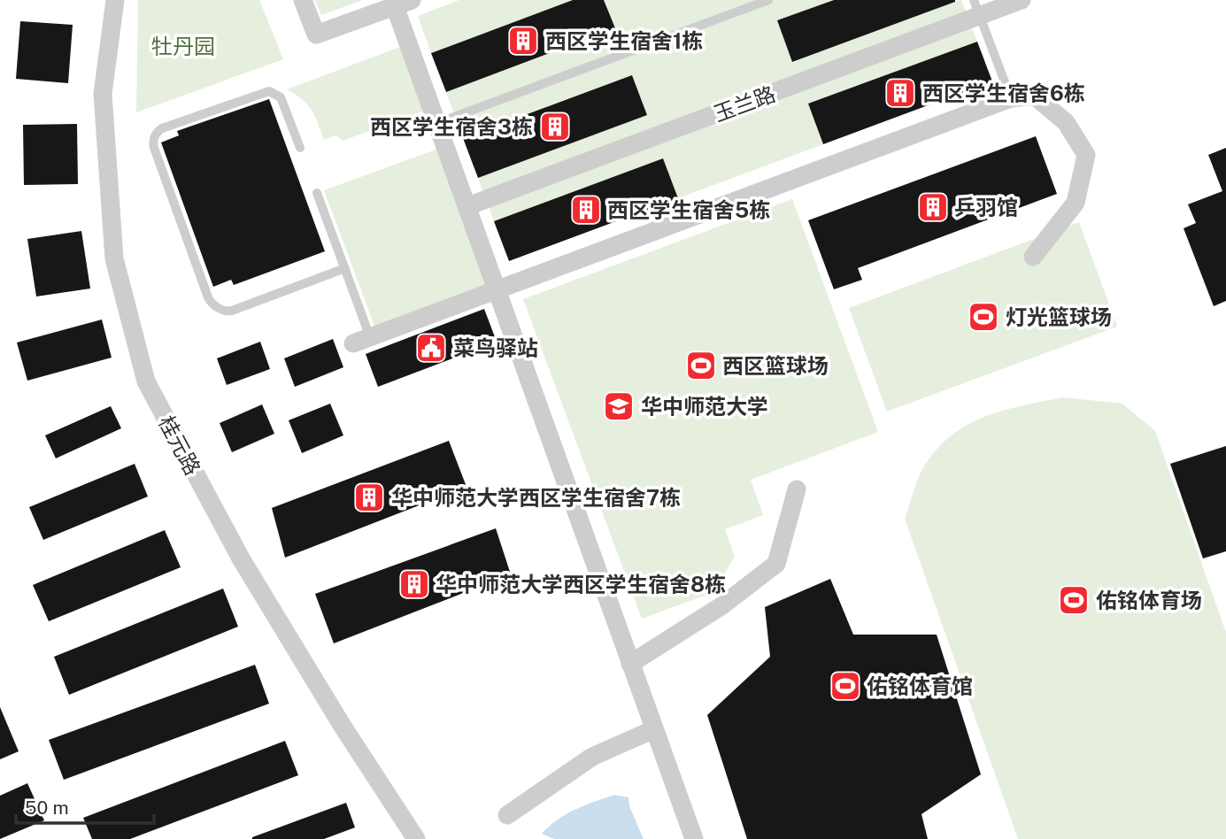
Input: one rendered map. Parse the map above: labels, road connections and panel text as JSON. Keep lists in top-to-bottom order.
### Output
{
  "streets": {
    "street": ["玉兰路", "桂元路"]
  },
  "parks": ["牡丹园"],
  "places": {
    "building": [
      "西区学生宿舍1栋",
      "西区学生宿舍6栋",
      "西区学生宿舍3栋",
      "乒羽馆",
      "西区学生宿舍5栋",
      "华中师范大学西区学生宿舍7栋",
      "华中师范大学西区学生宿舍8栋"
    ],
    "sports": [
      "灯光篮球场",
      "西区篮球场",
      "佑铭体育场",
      "佑铭体育馆"
    ],
    "public building": ["菜鸟驿站"],
    "school or university": ["华中师范大学"]
  },
  "scale_bar": "50 m"
}
